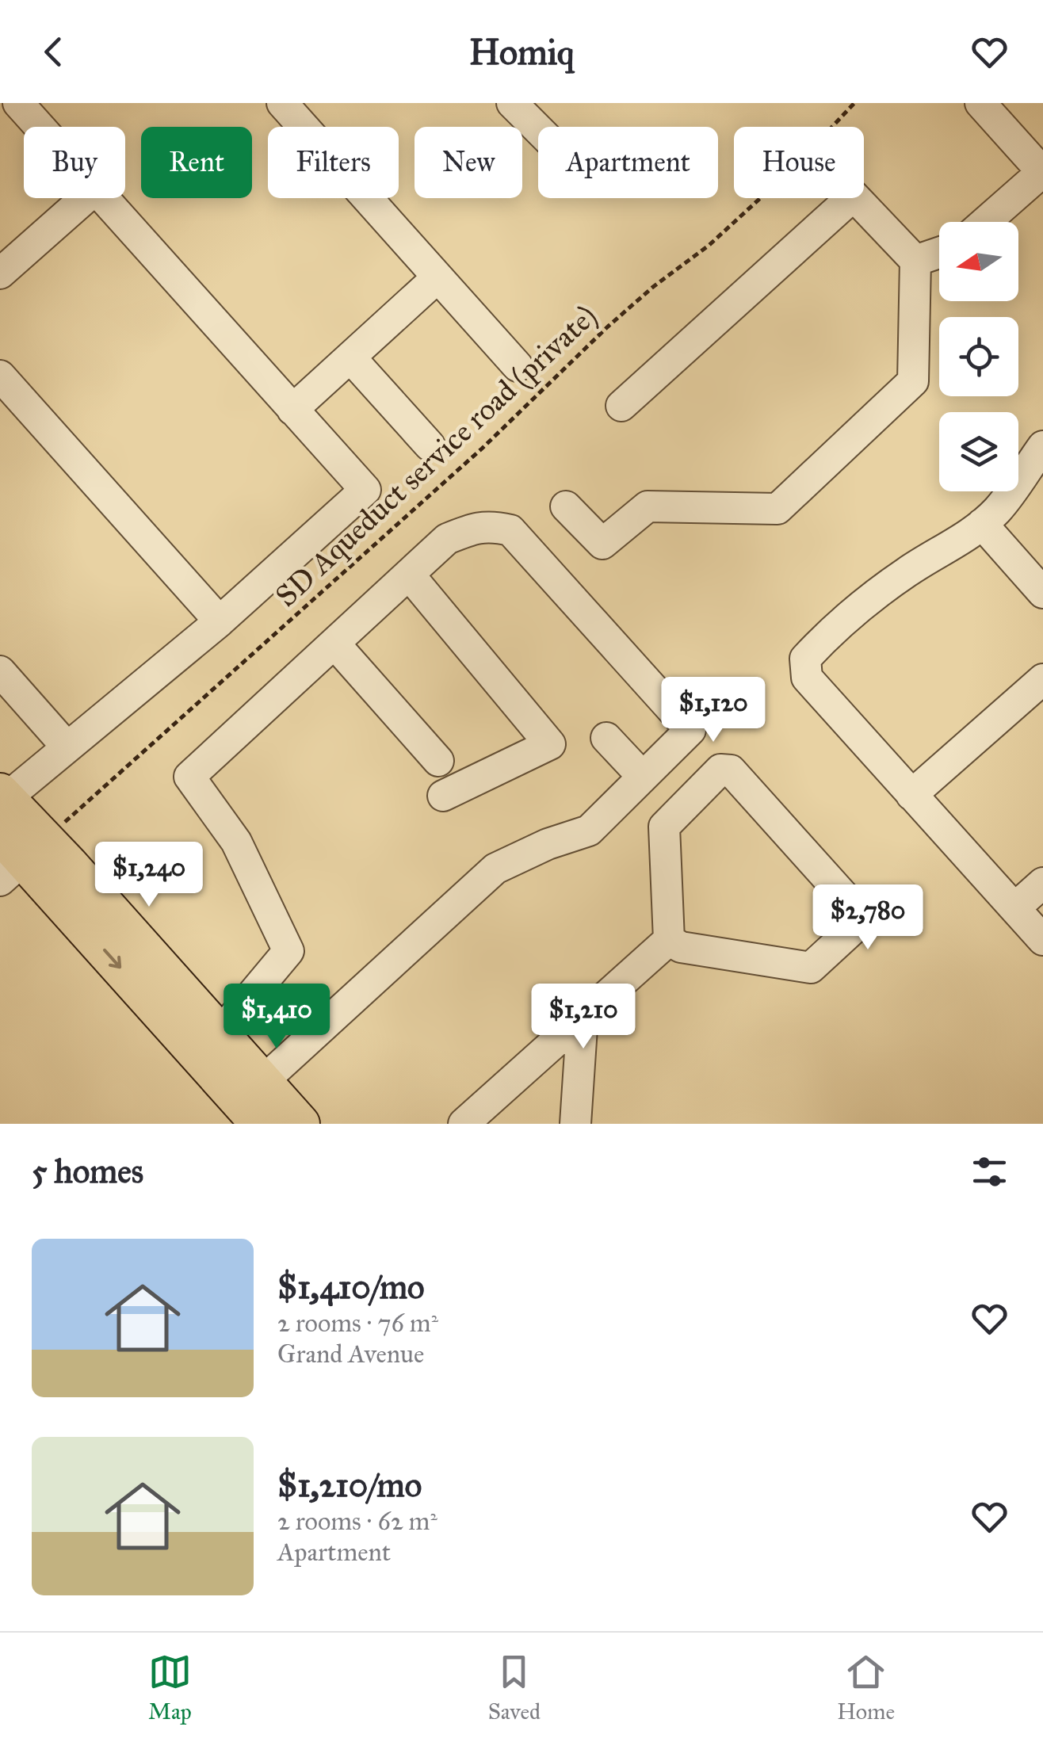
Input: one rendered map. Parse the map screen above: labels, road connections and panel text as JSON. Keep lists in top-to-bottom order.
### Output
{
  "streets": {
    "path": ["SD Aqueduct service road (private)"]
  },
  "north": "left",
  "page": {
    "header": "Homiq",
    "chip": [
      "Buy",
      "Rent",
      "Filters",
      "New",
      "Apartment",
      "House"
    ],
    "price": [
      "$1,120",
      "$1,240",
      "$2,780",
      "$1,410",
      "$1,210"
    ],
    "heading": "5 homes",
    "list": [
      {
        "name": "$1,410/mo",
        "note": "2 rooms · 76 m² · Grand Avenue"
      },
      {
        "name": "$1,210/mo",
        "note": "2 rooms · 62 m² · Apartment"
      }
    ],
    "tabs": ["Map", "Saved", "Home"]
  }
}
